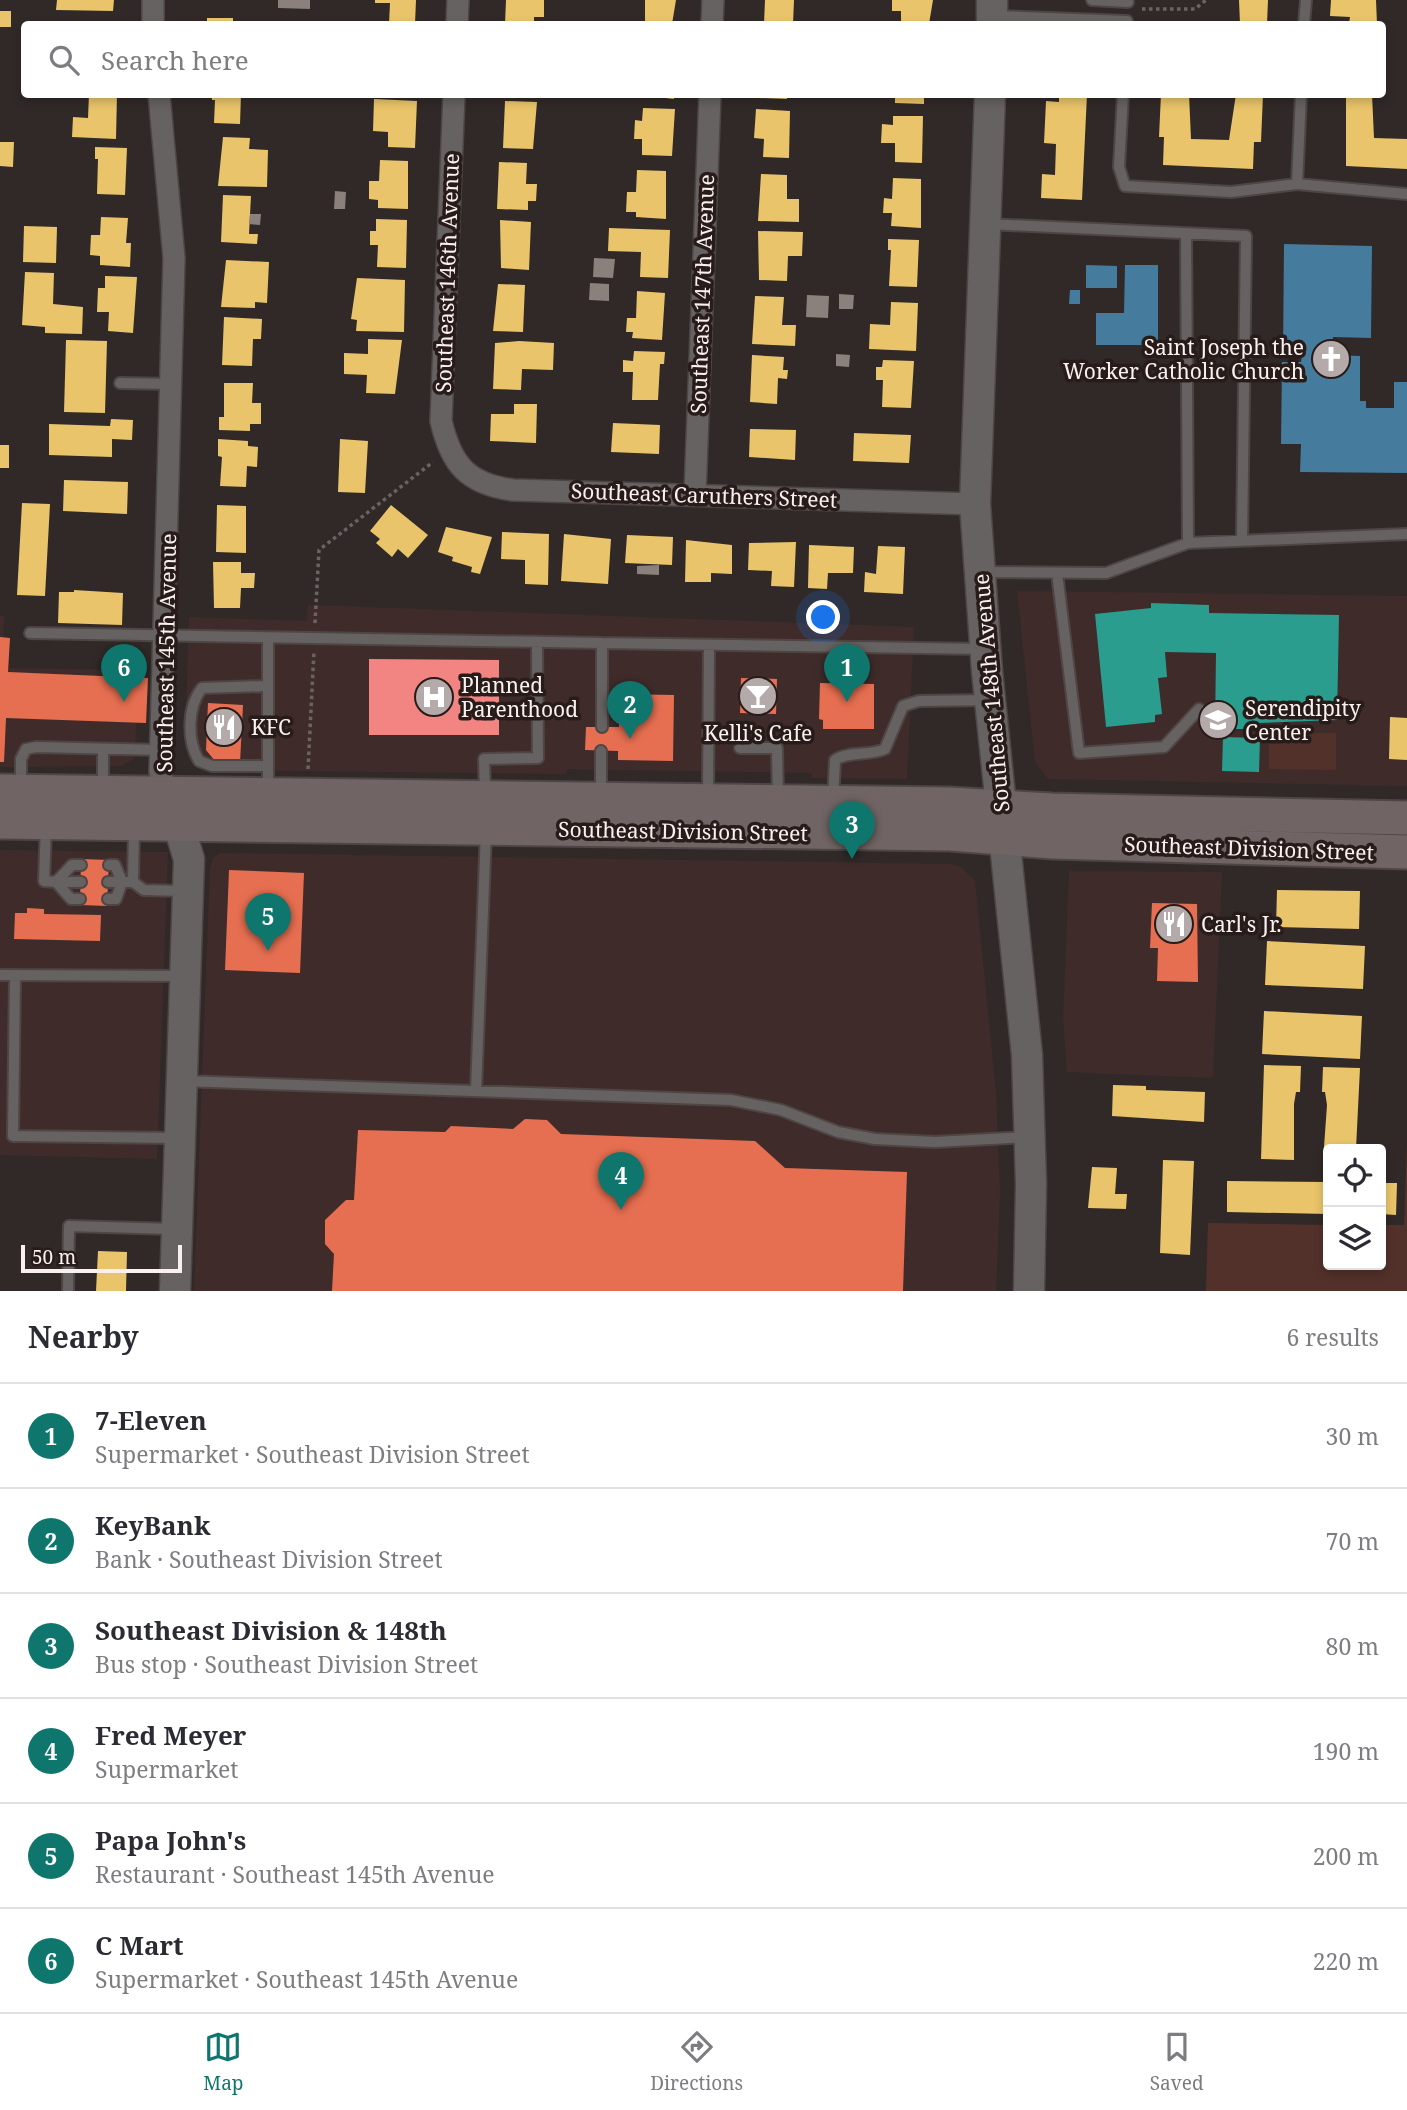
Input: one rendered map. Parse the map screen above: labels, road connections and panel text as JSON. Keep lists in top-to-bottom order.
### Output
{
  "streets": {
    "main road": ["Southeast 145th Avenue", "Southeast 148th Avenue", "Southeast Division Street"],
    "street": ["Southeast 146th Avenue", "Southeast 147th Avenue", "Southeast Caruthers Street"]
  },
  "crossings": [
    ["Southeast 146th Avenue", "Southeast Caruthers Street"],
    ["Southeast 147th Avenue", "Southeast Caruthers Street"],
    ["Southeast Caruthers Street", "Southeast 148th Avenue"],
    ["Southeast 145th Avenue", "Southeast Division Street"],
    ["Southeast 148th Avenue", "Southeast Division Street"]
  ],
  "places": {
    "church": ["Saint Joseph the Worker Catholic Church"],
    "bar": ["Kelli's Cafe"],
    "hospital": ["Planned Parenthood"],
    "school or university": ["Serendipity Center"],
    "restaurant": ["KFC", "Carl's Jr."]
  },
  "scale_bar": "50 m",
  "page": {
    "search": "Search here",
    "pins": [
      "1",
      "6",
      "2",
      "3",
      "5",
      "4"
    ],
    "scale": "50 m",
    "heading": ["Nearby", "6 results"],
    "list": [
      {
        "mark": "1",
        "name": "7-Eleven",
        "note": "Supermarket · Southeast Division Street",
        "value": "30 m"
      },
      {
        "mark": "2",
        "name": "KeyBank",
        "note": "Bank · Southeast Division Street",
        "value": "70 m"
      },
      {
        "mark": "3",
        "name": "Southeast Division & 148th",
        "note": "Bus stop · Southeast Division Street",
        "value": "80 m"
      },
      {
        "mark": "4",
        "name": "Fred Meyer",
        "note": "Supermarket",
        "value": "190 m"
      },
      {
        "mark": "5",
        "name": "Papa John's",
        "note": "Restaurant · Southeast 145th Avenue",
        "value": "200 m"
      },
      {
        "mark": "6",
        "name": "C Mart",
        "note": "Supermarket · Southeast 145th Avenue",
        "value": "220 m"
      }
    ],
    "nav": ["Map", "Directions", "Saved"]
  }
}
